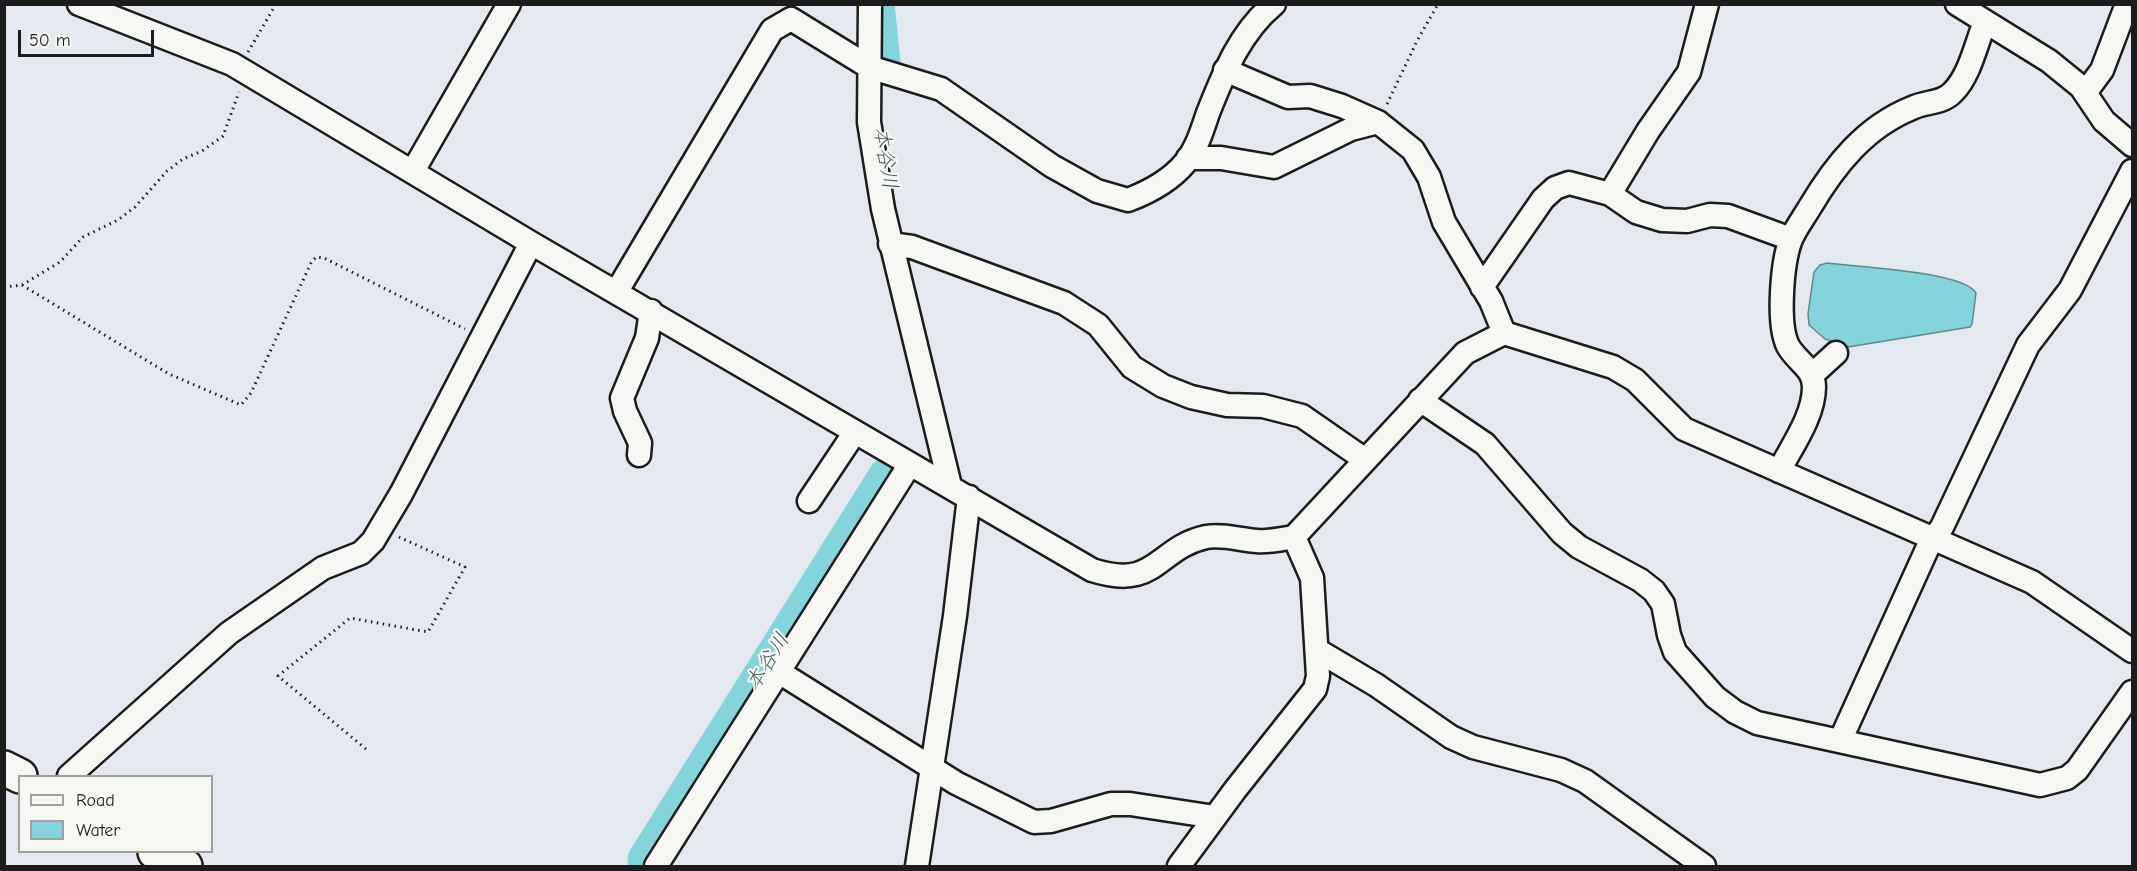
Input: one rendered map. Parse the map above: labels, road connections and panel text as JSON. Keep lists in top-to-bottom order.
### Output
{
  "water": ["本谷川"],
  "legend": ["Road", "Water"],
  "scale_bar": "50 m"
}
